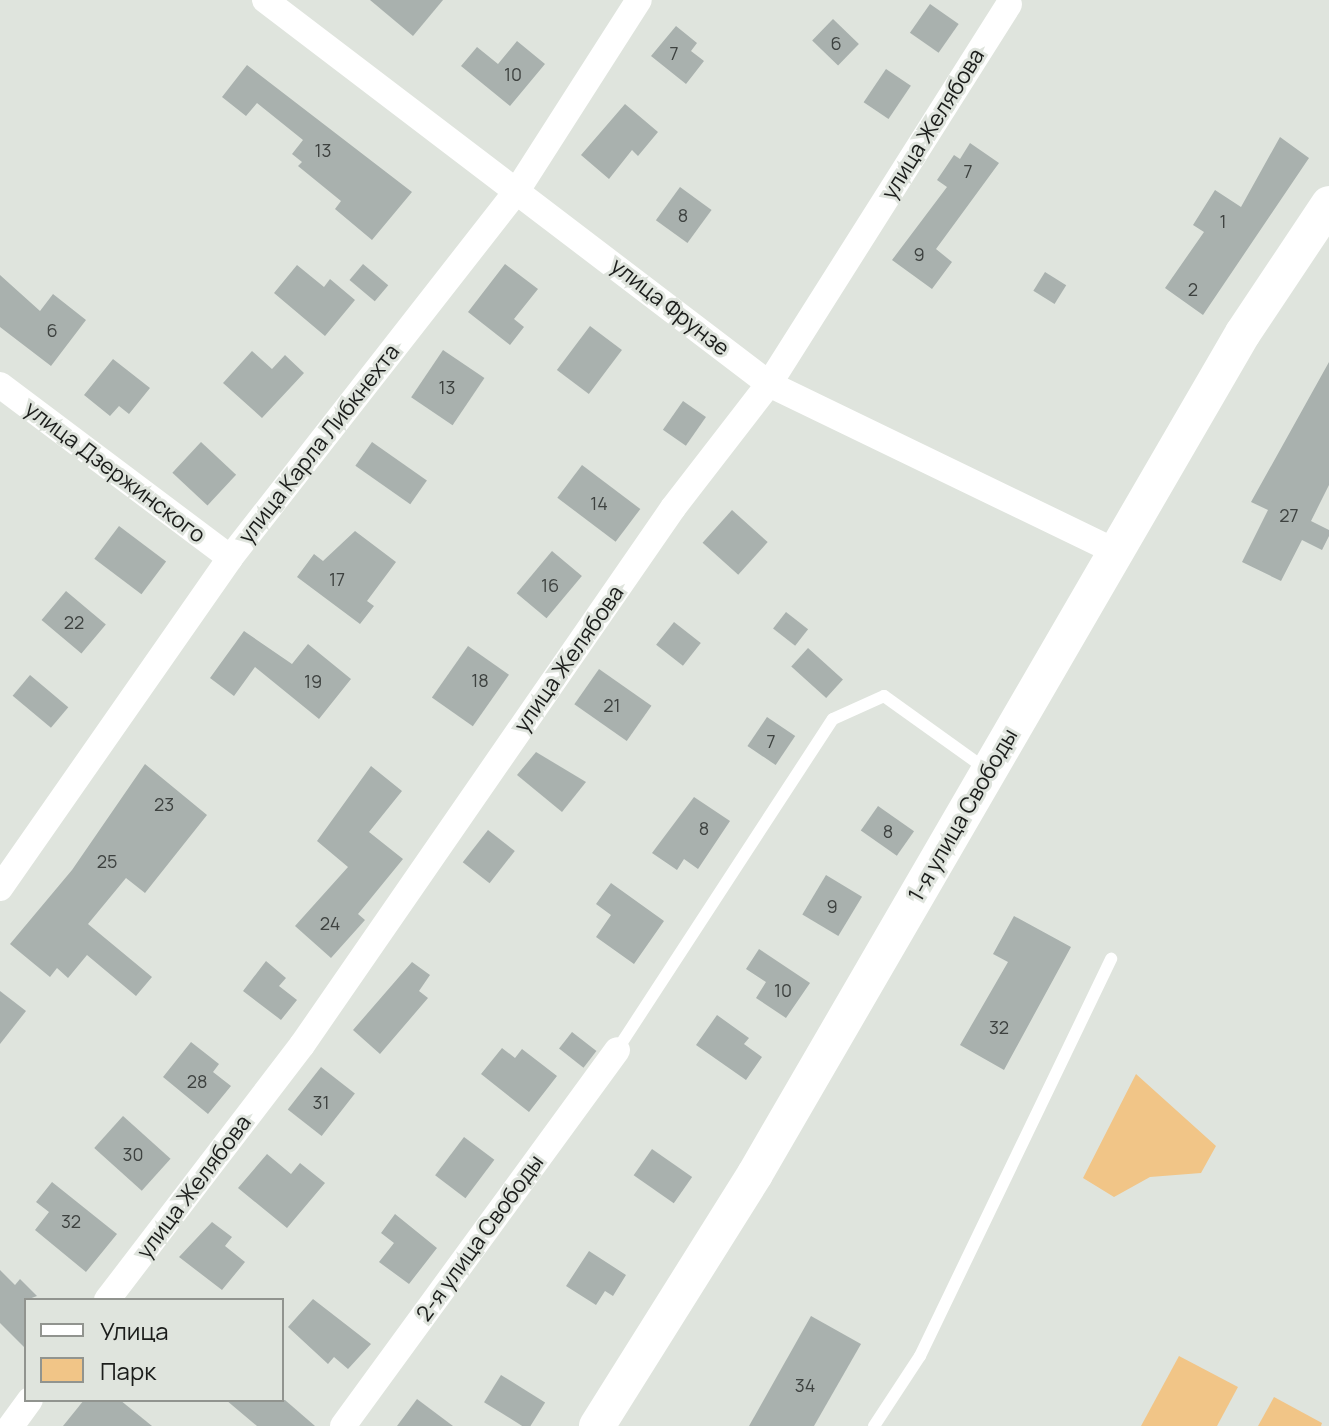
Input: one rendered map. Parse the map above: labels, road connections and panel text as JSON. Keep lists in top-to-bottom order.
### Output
{
  "streets": {
    "street": [
      "улица Желябова",
      "улица Фрунзе",
      "улица Карла Либкнехта",
      "улица Дзержинского",
      "1-я улица Свободы",
      "2-я улица Свободы"
    ]
  },
  "crossings": [
    ["улица Желябова", "улица Фрунзе"],
    ["улица Фрунзе", "улица Карла Либкнехта"],
    ["улица Фрунзе", "1-я улица Свободы"],
    ["улица Карла Либкнехта", "улица Дзержинского"]
  ],
  "house_numbers": [
    "6",
    "7",
    "10",
    "13",
    "7",
    "8",
    "1",
    "9",
    "2",
    "6",
    "13",
    "14",
    "27",
    "17",
    "16",
    "22",
    "18",
    "19",
    "21",
    "7",
    "23",
    "8",
    "8",
    "25",
    "9",
    "24",
    "10",
    "32",
    "28",
    "31",
    "30",
    "32",
    "34"
  ],
  "legend": ["Улица", "Парк"]
}
